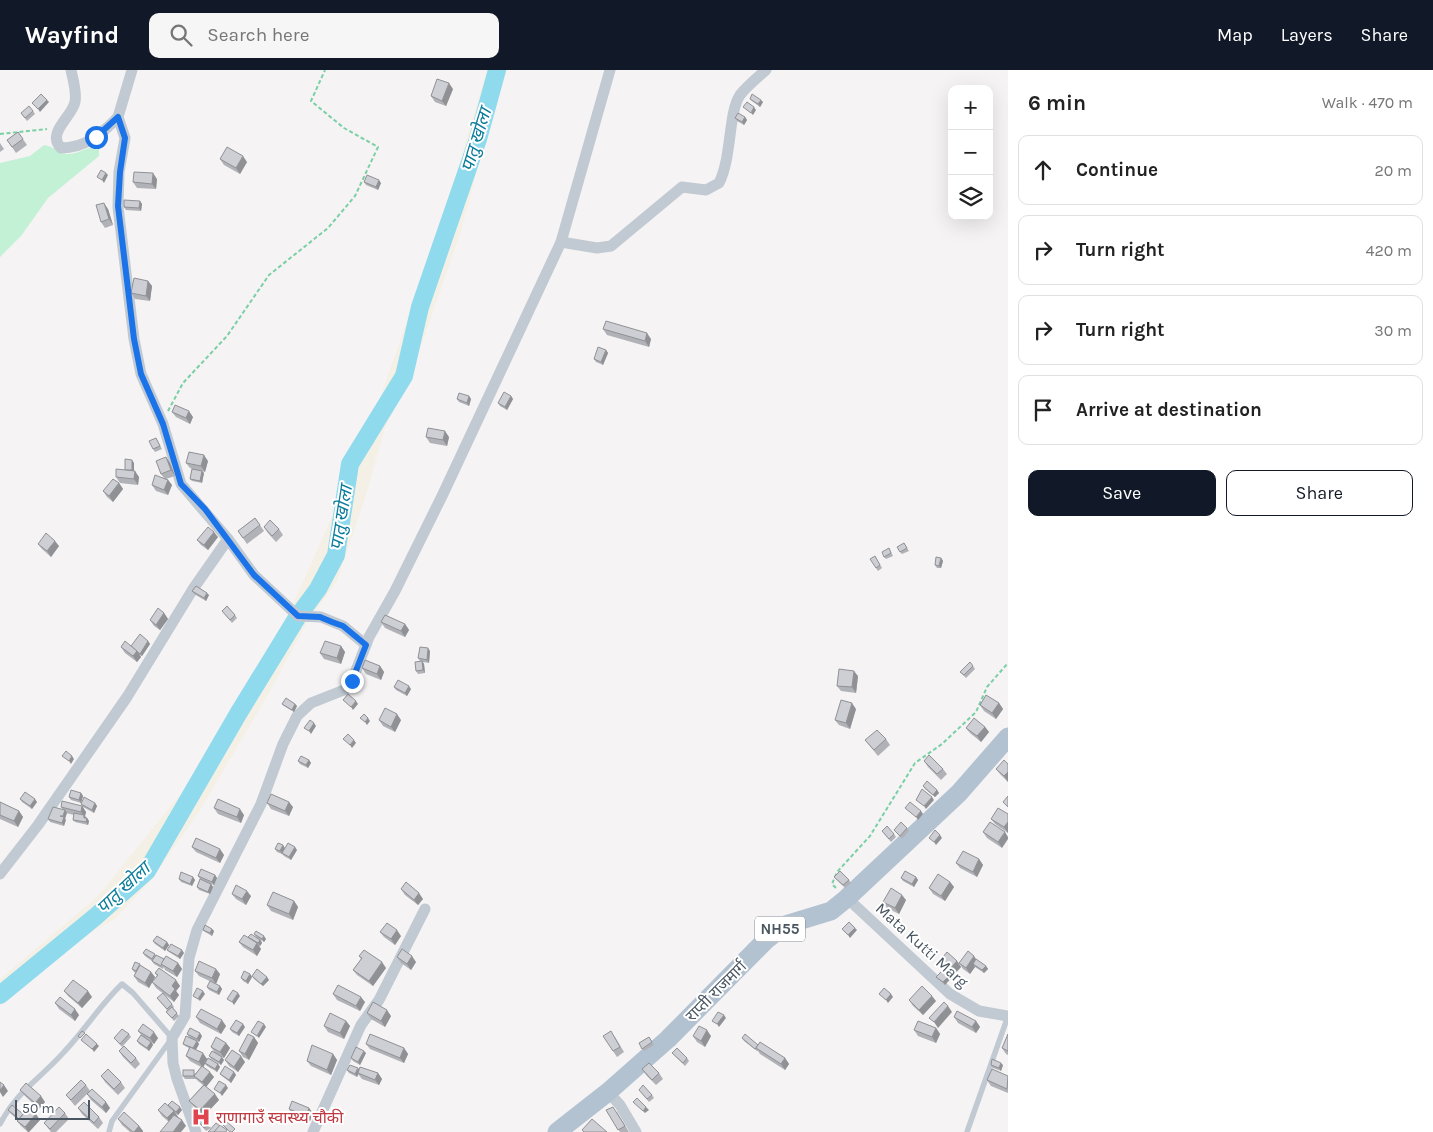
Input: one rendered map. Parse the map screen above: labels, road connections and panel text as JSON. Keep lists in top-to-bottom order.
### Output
{
  "streets": {
    "main road": ["NH55", "राप्ती राजमार्ग"],
    "street": ["Mata Kutti Marg"]
  },
  "crossings": [
    ["Mata Kutti Marg", "राप्ती राजमार्ग"]
  ],
  "water": ["पातु खोला"],
  "places": {
    "hospital": ["राणागाउँ स्वास्थ्य चौकी"]
  },
  "scale_bar": "50 m",
  "page": {
    "header": "Wayfind",
    "search": "Search here",
    "nav": ["Map", "Layers", "Share"],
    "heading": ["6 min", "Walk · 470 m"],
    "map_buttons": ["+", "−"],
    "list": [
      ["Continue", "20 m"],
      ["Turn right", "420 m"],
      ["Turn right", "30 m"],
      "Arrive at destination"
    ],
    "buttons": ["Save", "Share"],
    "scale": "50 m"
  }
}
